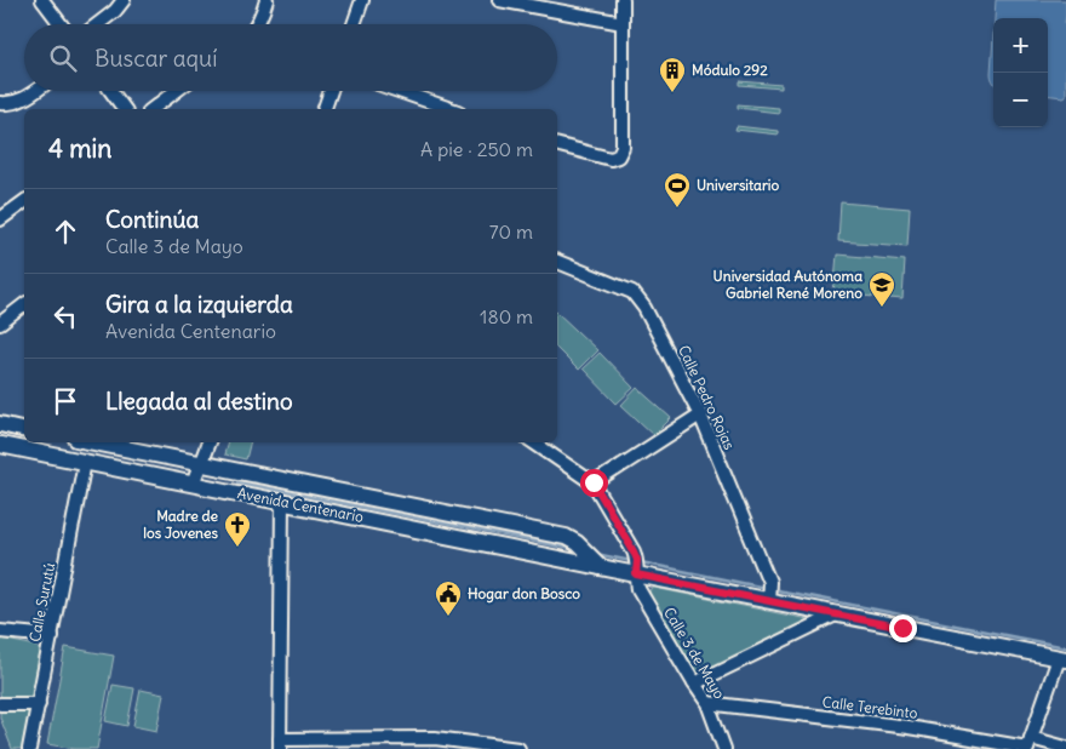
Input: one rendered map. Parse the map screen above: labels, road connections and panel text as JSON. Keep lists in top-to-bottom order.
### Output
{
  "streets": {
    "street": [
      "Calle Pedro Rojas",
      "Avenida Centenario",
      "Calle Surutú",
      "Calle 3 de Mayo",
      "Calle Terebinto"
    ]
  },
  "crossings": [
    ["Calle Pedro Rojas", "Avenida Centenario"],
    ["Avenida Centenario", "Calle Surutú"],
    ["Avenida Centenario", "Calle 3 de Mayo"],
    ["Calle 3 de Mayo", "Calle Terebinto"]
  ],
  "places": {
    "building": ["Módulo 292"],
    "sports": ["Universitario"],
    "school or university": ["Universidad Autónoma Gabriel René Moreno"],
    "church": ["Madre de los Jovenes"],
    "public building": ["Hogar don Bosco"]
  },
  "page": {
    "map_buttons": ["+", "−"],
    "search": "Buscar aquí",
    "heading": ["4 min", "A pie · 250 m"],
    "list": [
      ["Continúa", "Calle 3 de Mayo", "70 m"],
      ["Gira a la izquierda", "Avenida Centenario", "180 m"],
      "Llegada al destino"
    ]
  }
}
